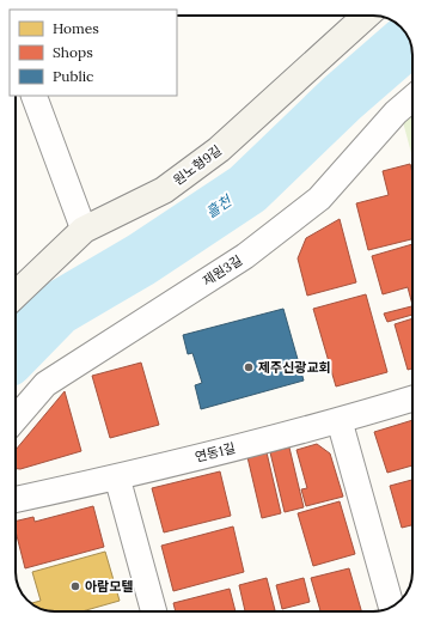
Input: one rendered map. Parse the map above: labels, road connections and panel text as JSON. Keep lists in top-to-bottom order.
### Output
{
  "streets": {
    "street": ["원노형9길", "제원3길", "연동1길"]
  },
  "water": ["흘천"],
  "places": ["제주신광교회", "아람모텔"],
  "legend": ["Homes", "Shops", "Public"]
}
